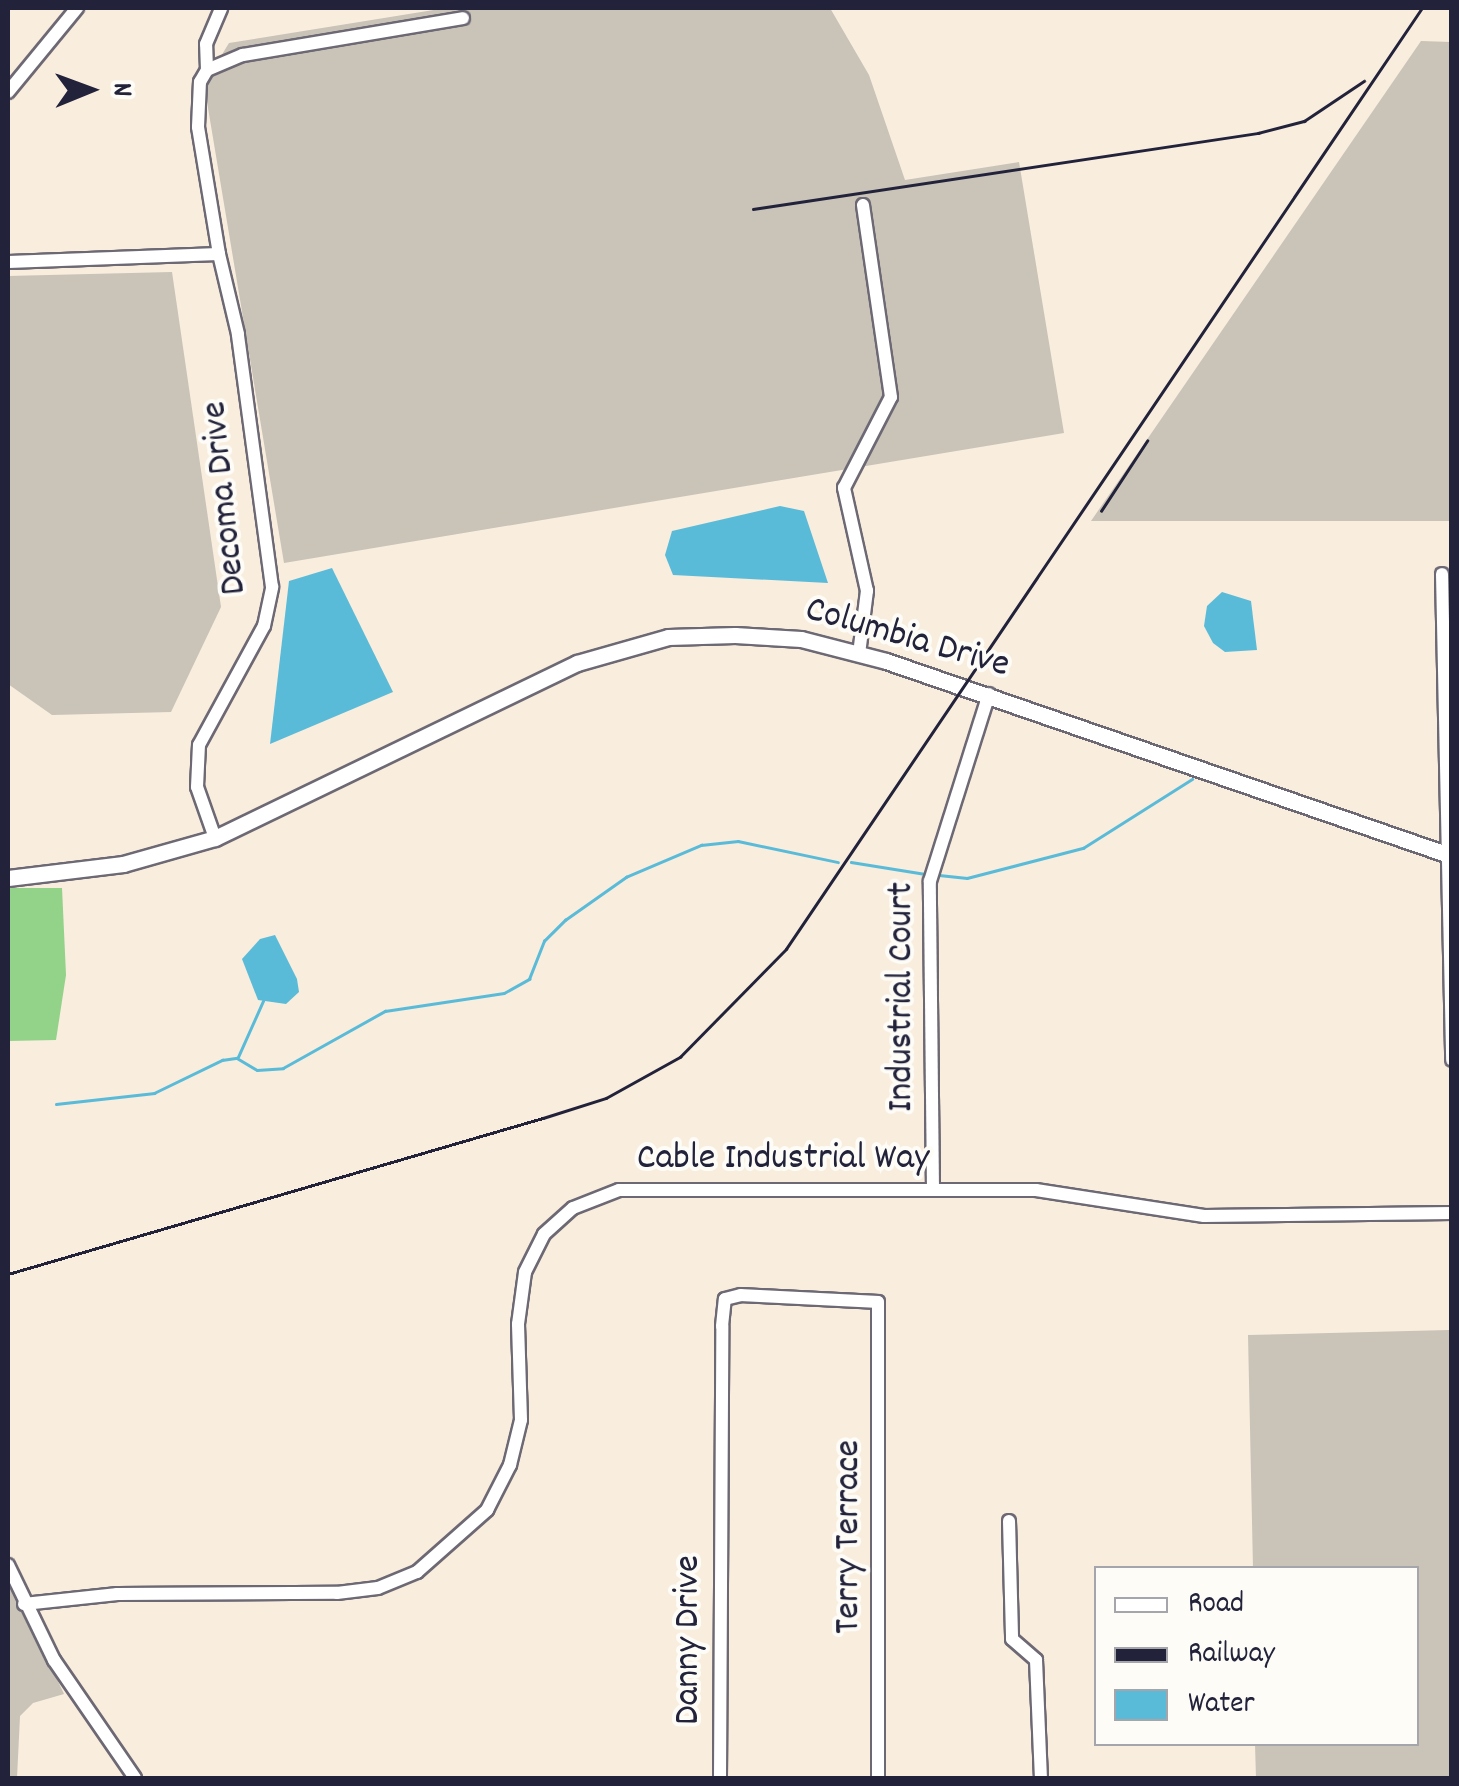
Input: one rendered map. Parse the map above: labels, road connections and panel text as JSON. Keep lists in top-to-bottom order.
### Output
{
  "streets": {
    "main road": ["Columbia Drive"],
    "street": [
      "Decoma Drive",
      "Industrial Court",
      "Cable Industrial Way",
      "Terry Terrace",
      "Danny Drive"
    ]
  },
  "crossings": [
    ["Decoma Drive", "Columbia Drive"],
    ["Columbia Drive", "Industrial Court"],
    ["Industrial Court", "Cable Industrial Way"],
    ["Terry Terrace", "Danny Drive"]
  ],
  "legend": ["Road", "Railway", "Water"],
  "north": "right"
}
